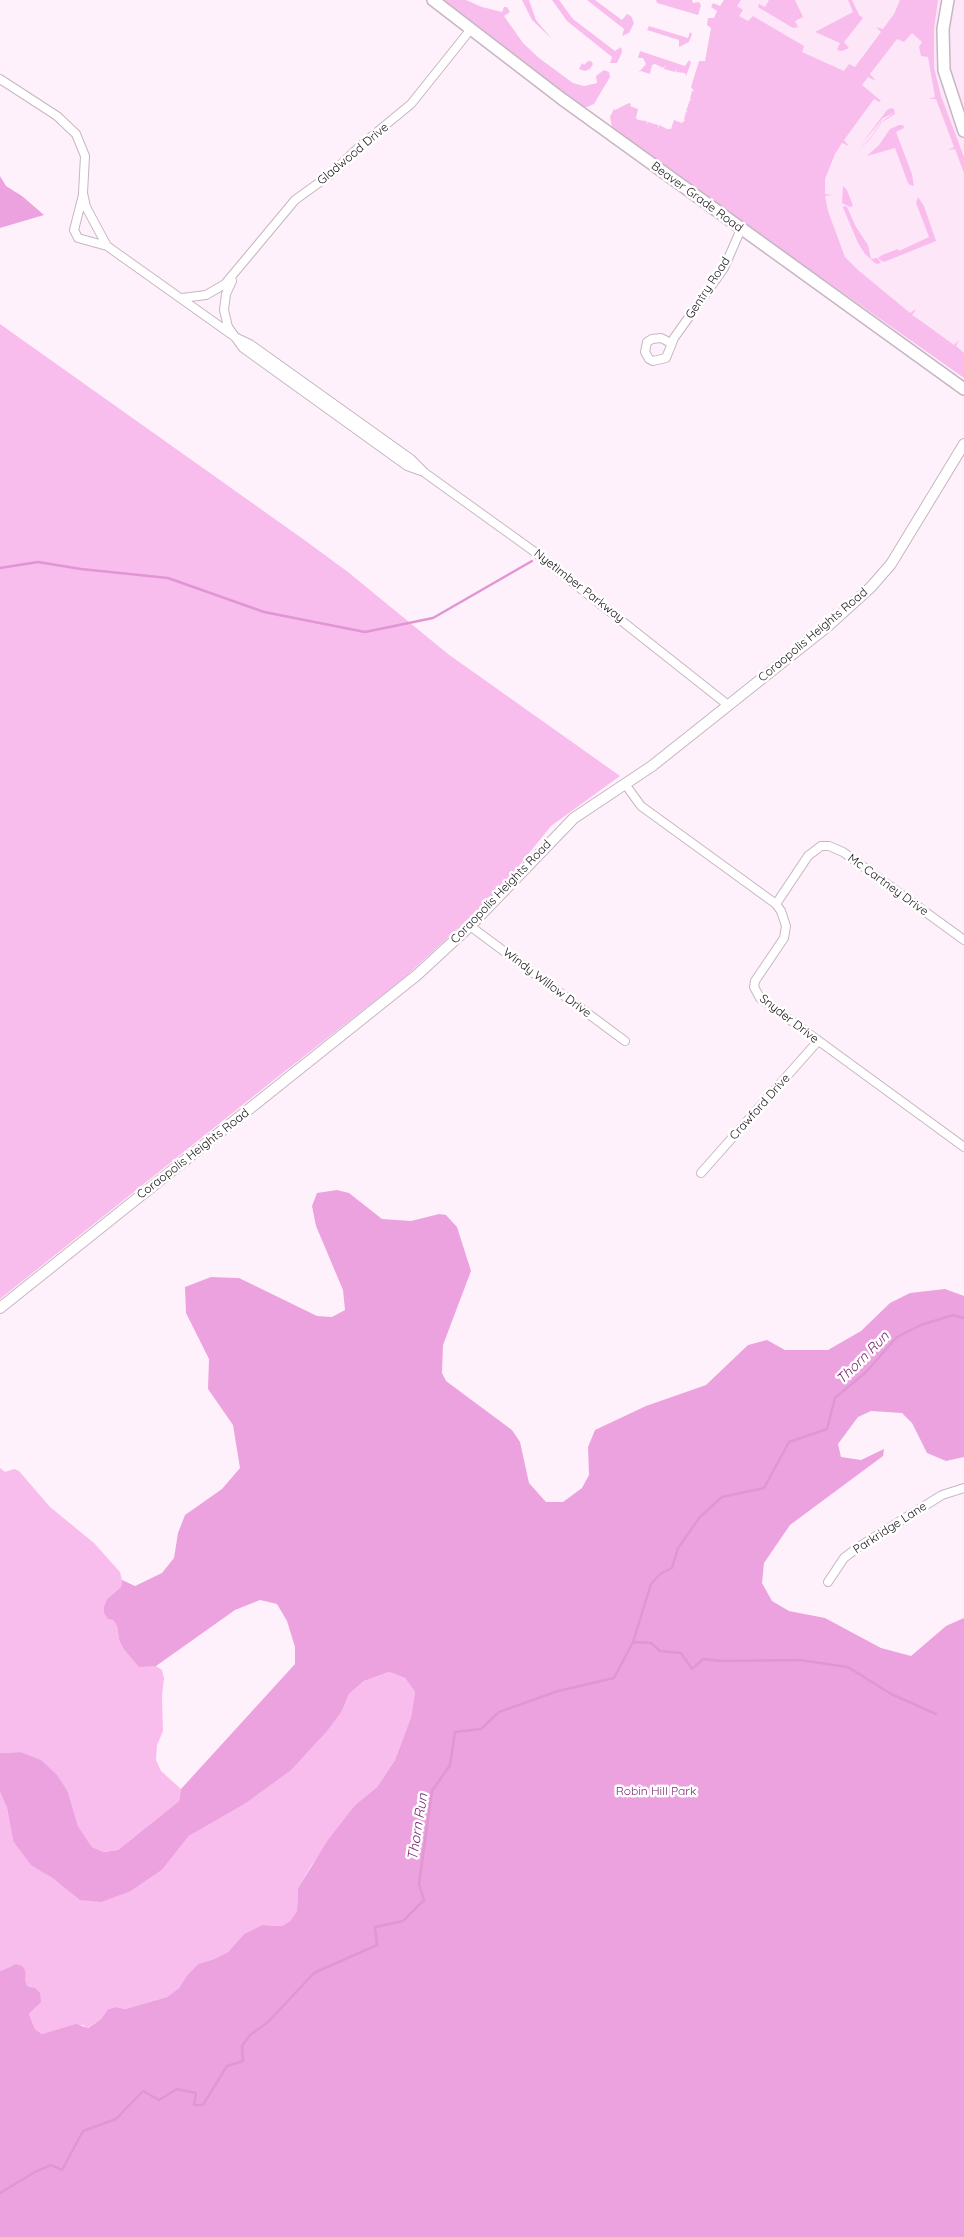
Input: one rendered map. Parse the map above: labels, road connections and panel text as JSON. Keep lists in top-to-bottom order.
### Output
{
  "streets": {
    "main road": ["Beaver Grade Road"],
    "street": [
      "Gladwood Drive",
      "Gentry Road",
      "Nyetimber Parkway",
      "Coraopolis Heights Road",
      "Mc Cartney Drive",
      "Windy Willow Drive",
      "Snyder Drive",
      "Crawford Drive",
      "Parkridge Lane"
    ]
  },
  "crossings": [
    ["Gladwood Drive", "Beaver Grade Road"],
    ["Gladwood Drive", "Nyetimber Parkway"],
    ["Beaver Grade Road", "Gentry Road"],
    ["Nyetimber Parkway", "Coraopolis Heights Road"],
    ["Coraopolis Heights Road", "Windy Willow Drive"],
    ["Mc Cartney Drive", "Snyder Drive"],
    ["Snyder Drive", "Crawford Drive"]
  ],
  "water": ["Thorn Run"],
  "parks": ["Robin Hill Park"]
}
